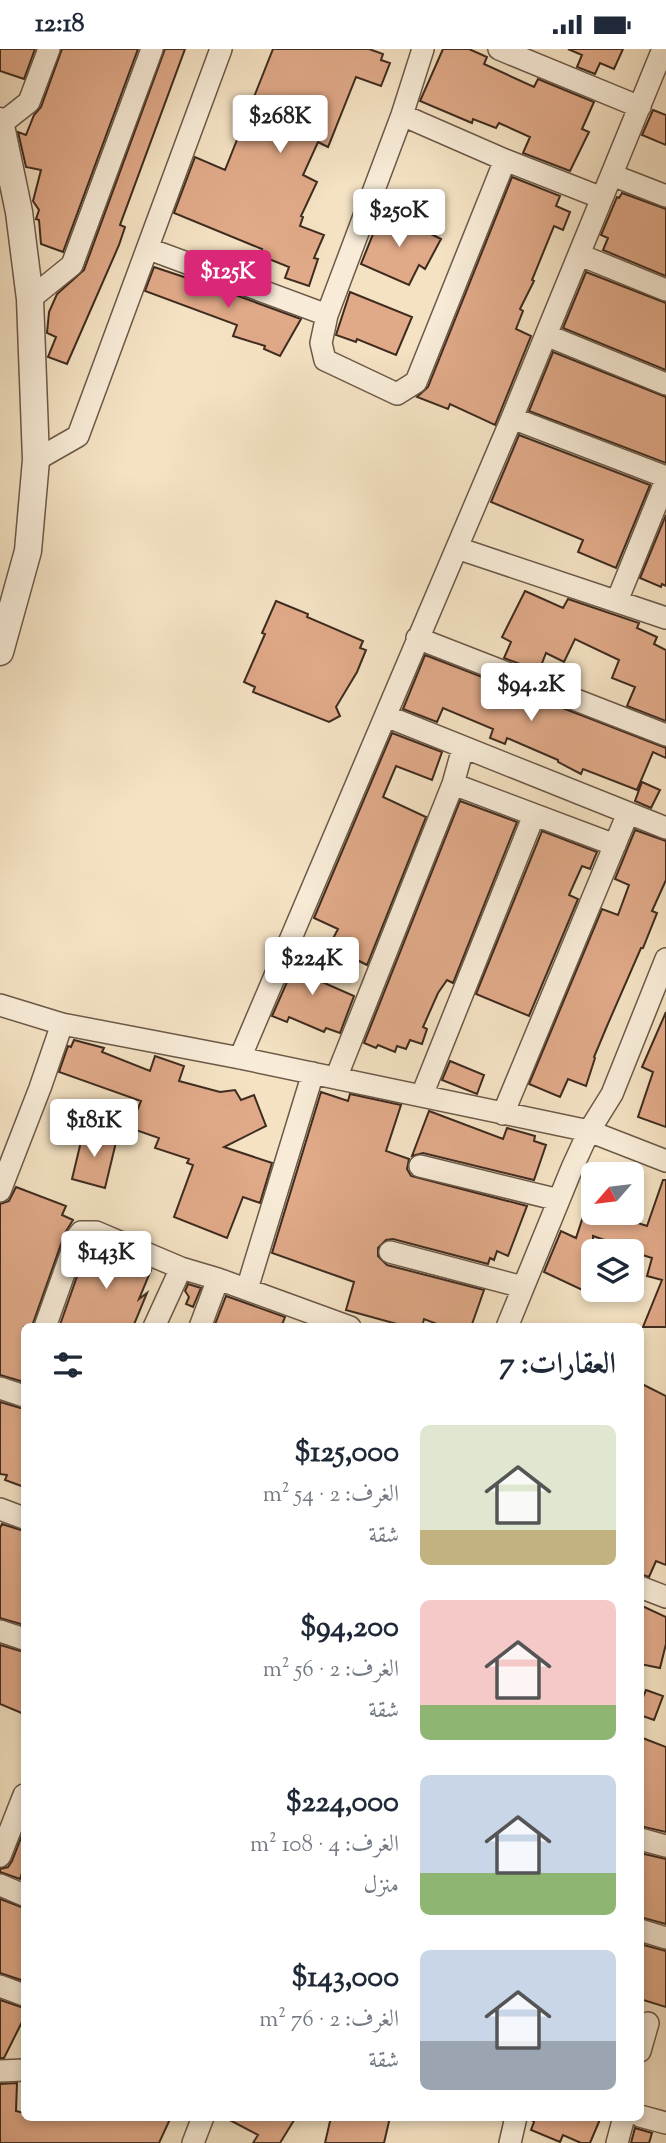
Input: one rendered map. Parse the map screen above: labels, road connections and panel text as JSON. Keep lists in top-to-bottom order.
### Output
{
  "north": "bottom left",
  "page": {
    "status": "12:18",
    "price": [
      "$268K",
      "$250K",
      "$125K",
      "$94.2K",
      "$224K",
      "$181K",
      "$143K"
    ],
    "heading": "العقارات: 7",
    "list": [
      {
        "name": "$125,000",
        "note": "الغرف: 2 · 54 m² · شقة"
      },
      {
        "name": "$94,200",
        "note": "الغرف: 2 · 56 m² · شقة"
      },
      {
        "name": "$224,000",
        "note": "الغرف: 4 · 108 m² · منزل"
      },
      {
        "name": "$143,000",
        "note": "الغرف: 2 · 76 m² · شقة"
      }
    ]
  }
}
